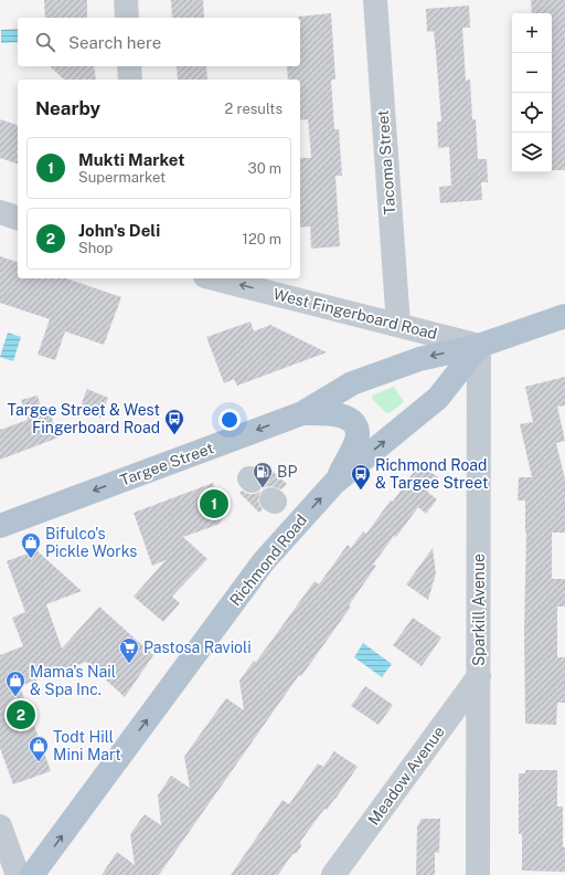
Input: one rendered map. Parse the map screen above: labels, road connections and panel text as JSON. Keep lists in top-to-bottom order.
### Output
{
  "streets": {
    "main road": ["Targee Street", "Richmond Road"],
    "street": [
      "Tacoma Street",
      "West Fingerboard Road",
      "Sparkill Avenue",
      "Meadow Avenue"
    ]
  },
  "crossings": [
    ["Tacoma Street", "West Fingerboard Road"],
    ["West Fingerboard Road", "Targee Street"],
    ["West Fingerboard Road", "Richmond Road"],
    ["West Fingerboard Road", "Sparkill Avenue"],
    ["Targee Street", "Richmond Road"],
    ["Targee Street", "Sparkill Avenue"],
    ["Richmond Road", "Sparkill Avenue"],
    ["Sparkill Avenue", "Meadow Avenue"]
  ],
  "one_way": ["West Fingerboard Road", "Targee Street", "Richmond Road"],
  "places": {
    "bus stop": ["Targee Street & West Fingerboard Road", "Richmond Road & Targee Street"],
    "fuel station": ["BP"],
    "shop": ["Bifulco's Pickle Works", "Mama's Nail & Spa Inc.", "Todt Hill Mini Mart"],
    "supermarket": ["Pastosa Ravioli"]
  },
  "page": {
    "map_buttons": ["+", "−"],
    "search": "Search here",
    "heading": ["Nearby", "2 results"],
    "list": [
      {
        "mark": "1",
        "name": "Mukti Market",
        "note": "Supermarket",
        "value": "30 m"
      },
      {
        "mark": "2",
        "name": "John's Deli",
        "note": "Shop",
        "value": "120 m"
      }
    ],
    "pins": ["1", "2"]
  }
}
